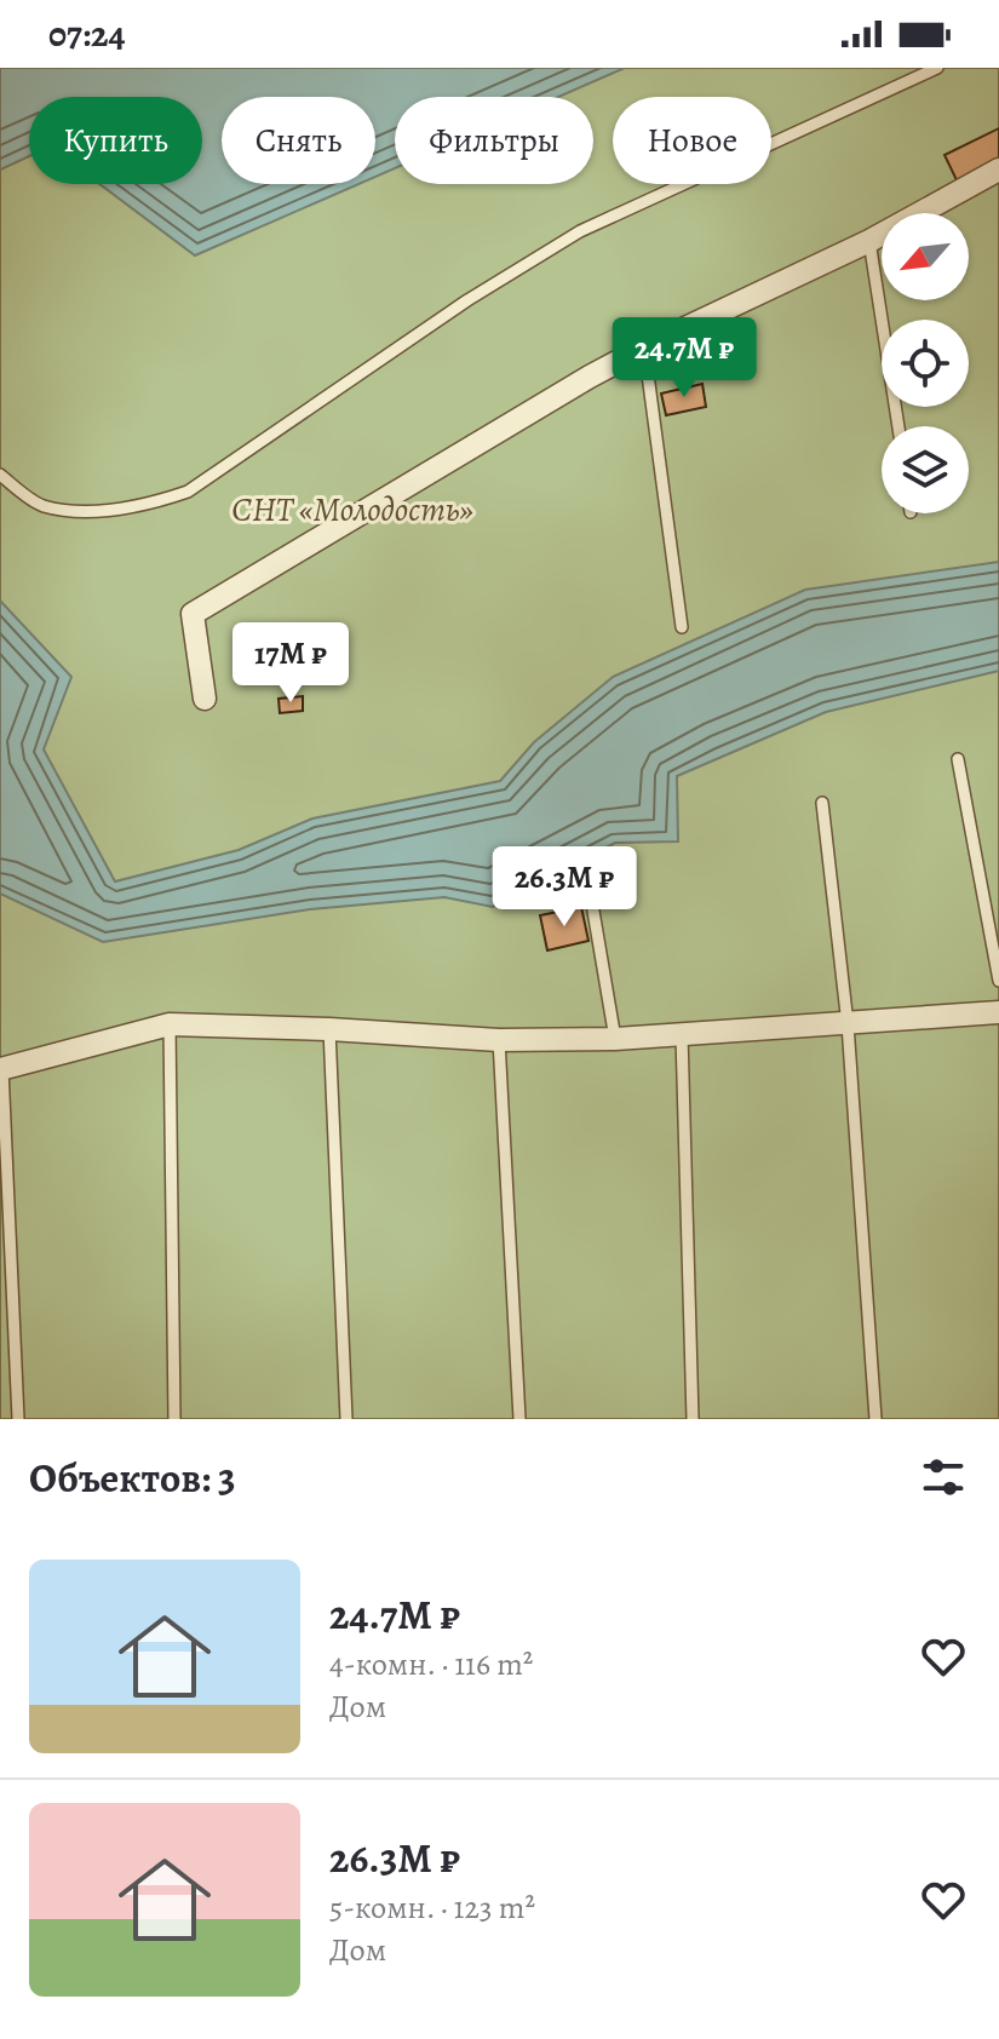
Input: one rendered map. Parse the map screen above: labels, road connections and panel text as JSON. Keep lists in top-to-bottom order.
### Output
{
  "parks": ["СНТ «Молодость»"],
  "north": "bottom left",
  "page": {
    "status": "07:24",
    "chip": [
      "Купить",
      "Снять",
      "Фильтры",
      "Новое"
    ],
    "price": ["24.7M ₽", "17M ₽", "26.3M ₽"],
    "heading": "Объектов: 3",
    "list": [
      {
        "name": "24.7M ₽",
        "note": "4-комн. · 116 m² · Дом"
      },
      {
        "name": "26.3M ₽",
        "note": "5-комн. · 123 m² · Дом"
      }
    ]
  }
}
